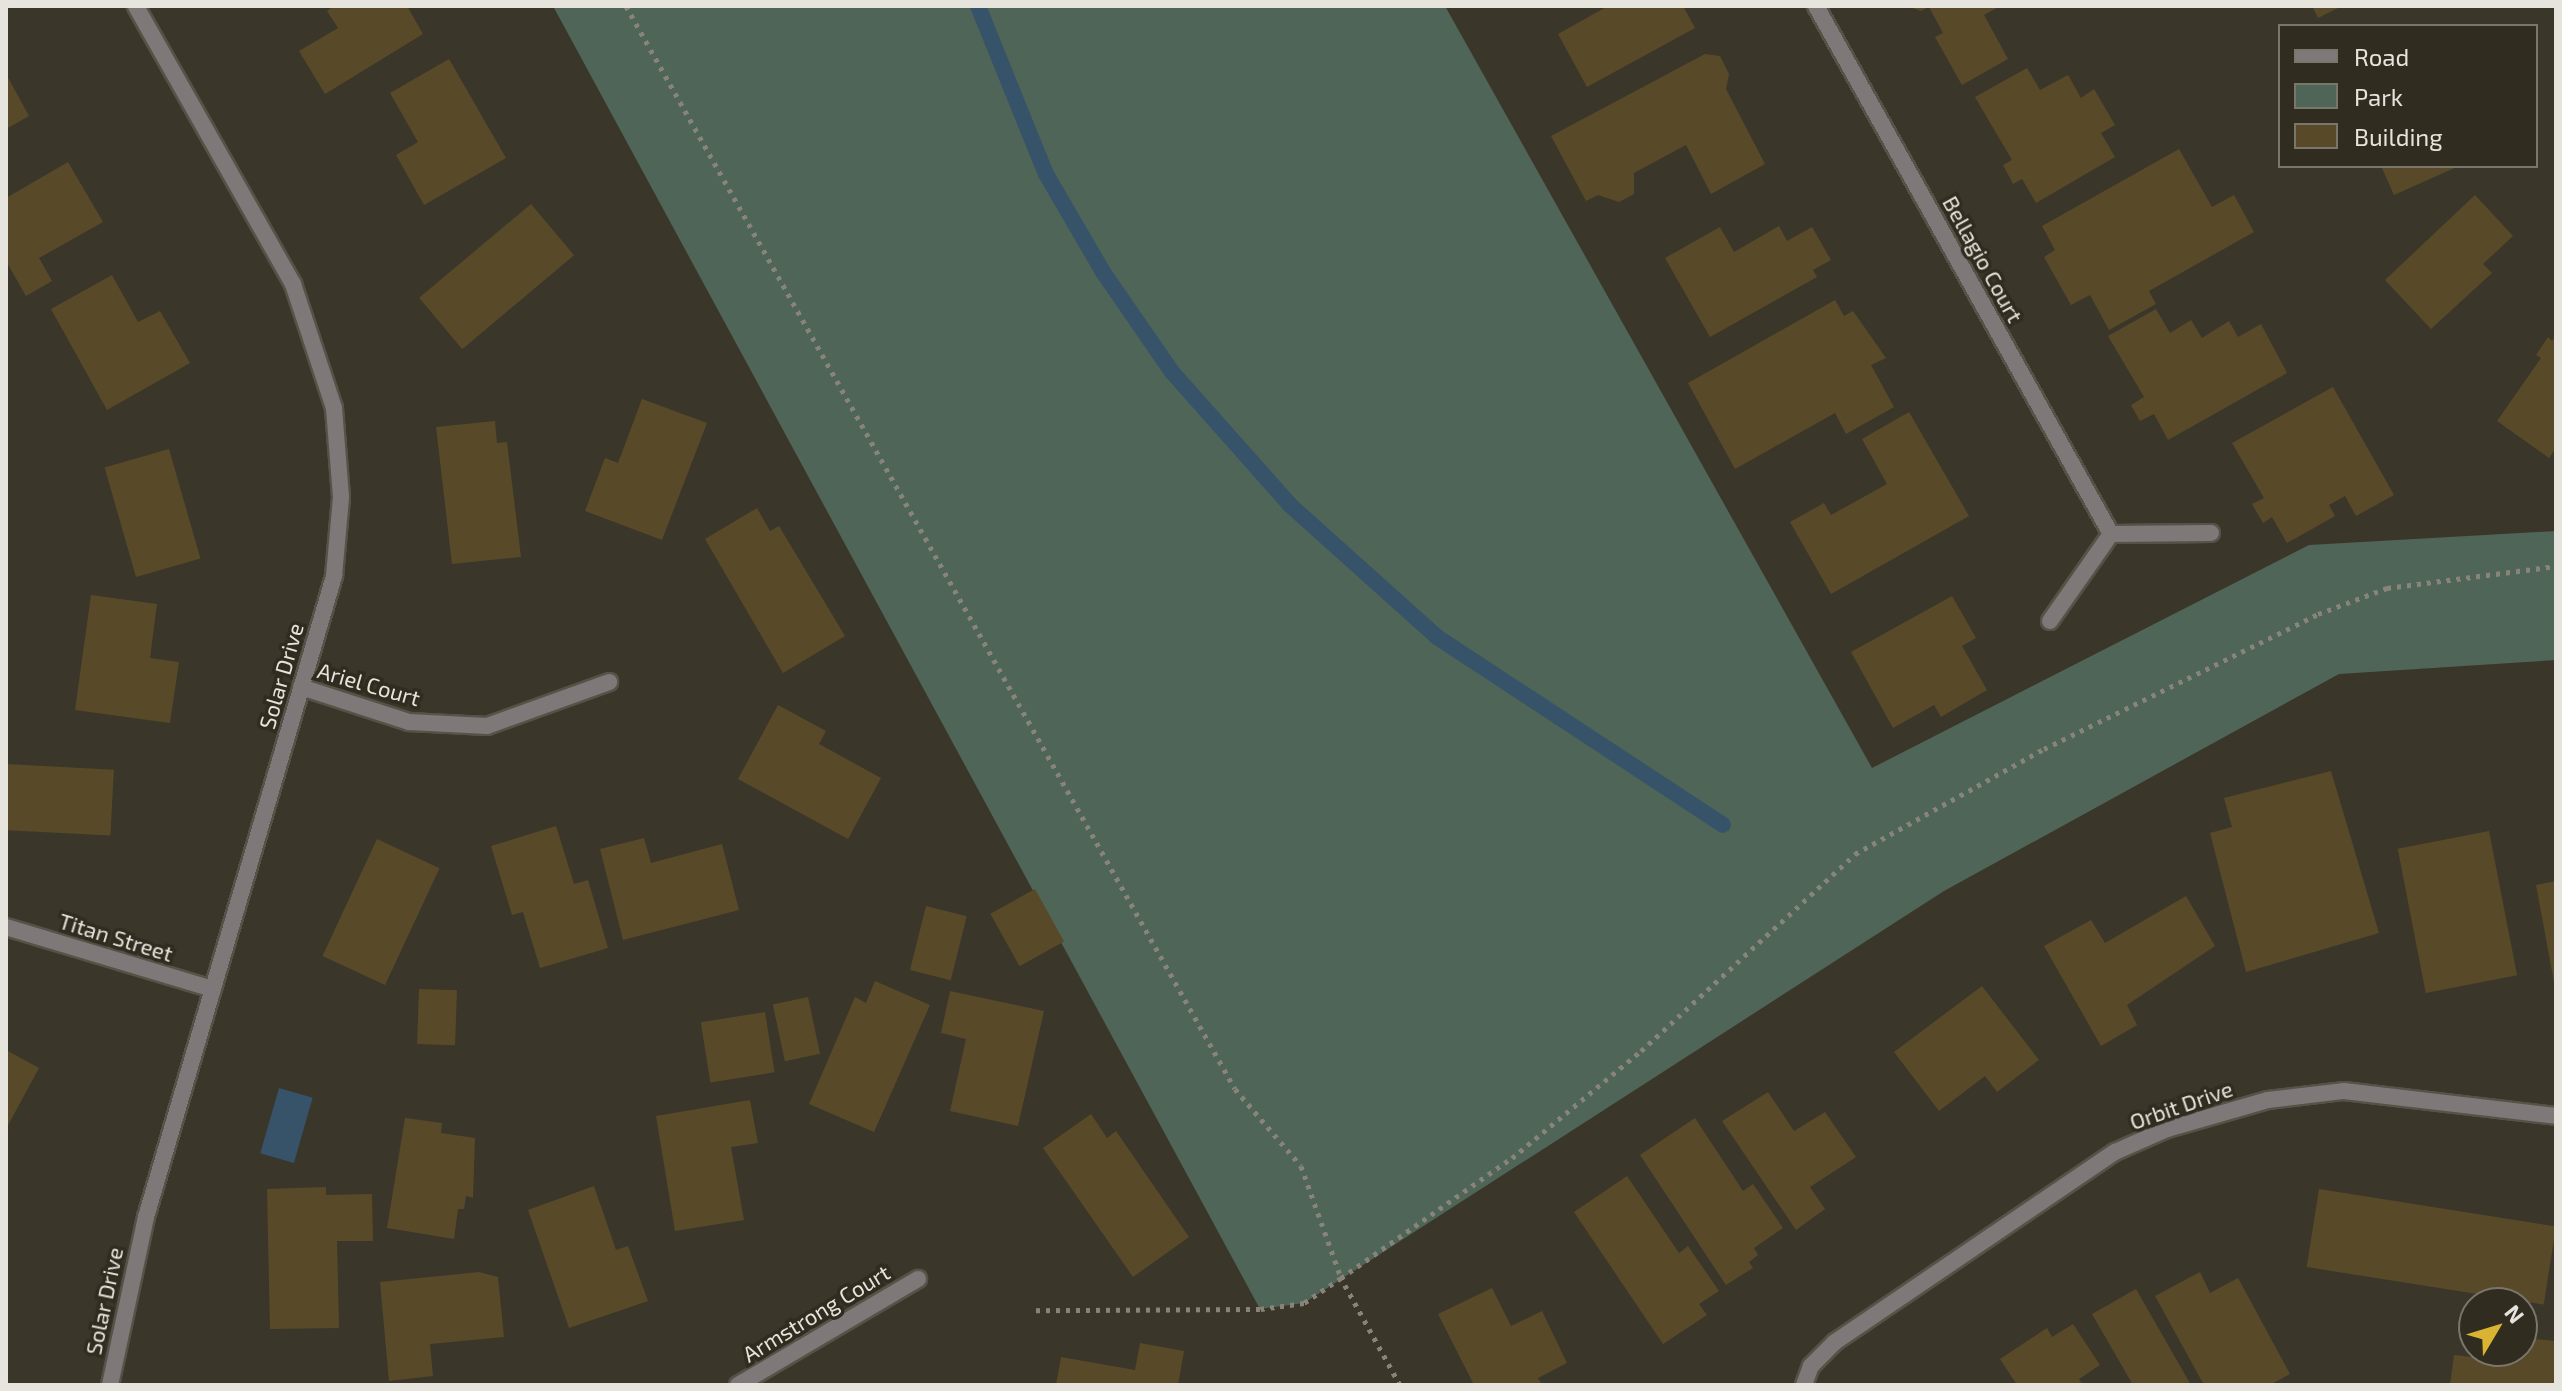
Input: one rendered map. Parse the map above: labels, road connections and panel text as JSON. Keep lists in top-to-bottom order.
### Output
{
  "streets": {
    "street": [
      "Bellagio Court",
      "Solar Drive",
      "Ariel Court",
      "Titan Street",
      "Orbit Drive",
      "Armstrong Court"
    ]
  },
  "crossings": [
    ["Solar Drive", "Ariel Court"],
    ["Solar Drive", "Titan Street"]
  ],
  "legend": ["Road", "Park", "Building"],
  "north": "top right"
}
